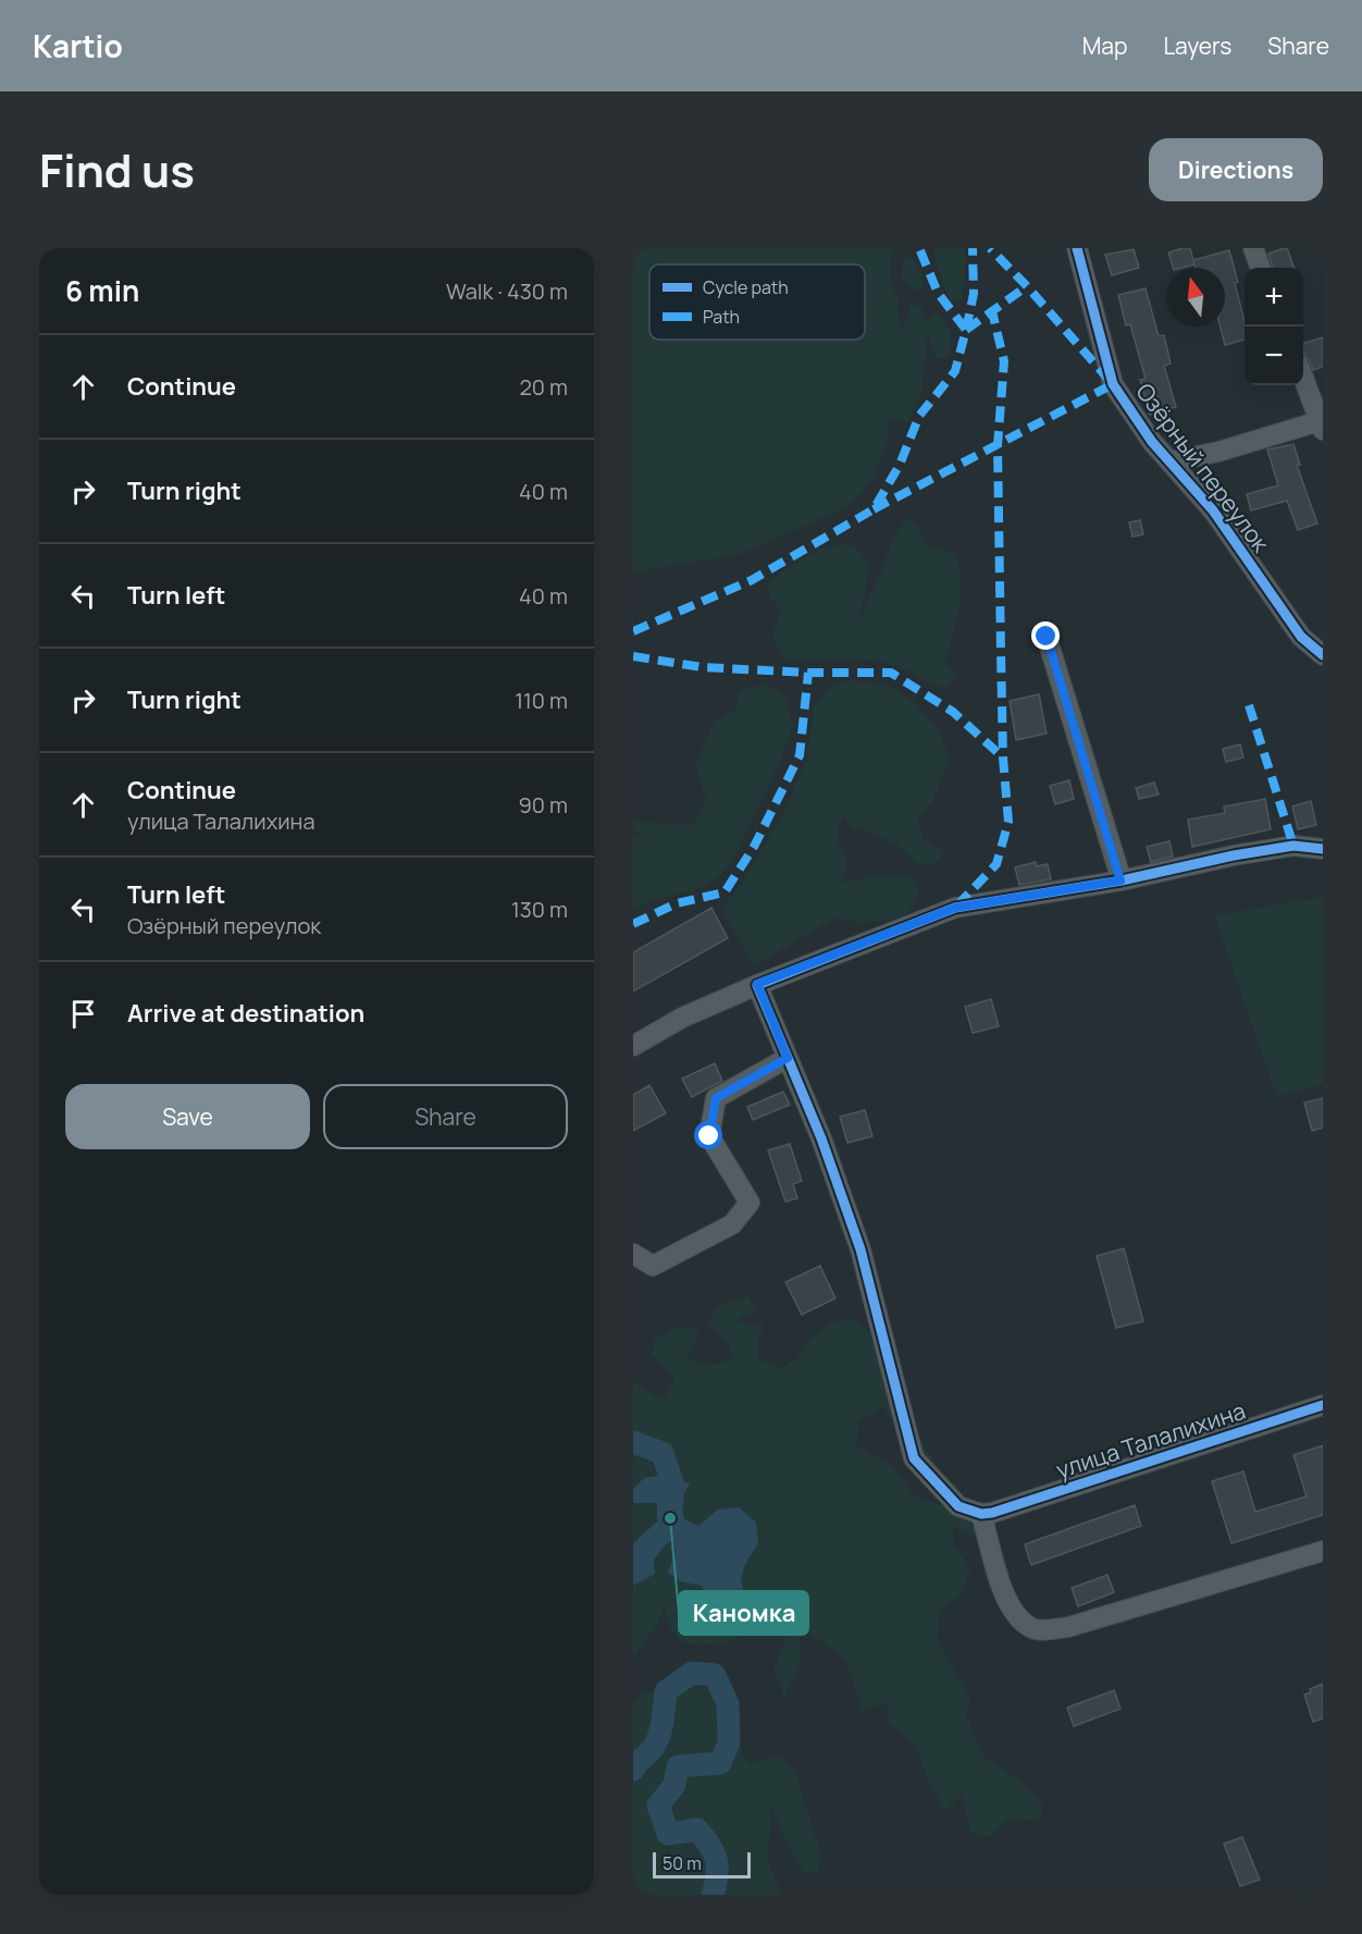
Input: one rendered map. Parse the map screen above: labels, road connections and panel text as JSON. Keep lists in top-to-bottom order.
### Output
{
  "streets": {
    "street": ["Озёрный переулок", "улица Талалихина"]
  },
  "places": ["Каномка"],
  "legend": ["Cycle path", "Path"],
  "scale_bar": "50 m",
  "north": "top",
  "page": {
    "header": "Kartio",
    "nav": ["Map", "Layers", "Share"],
    "title": "Find us",
    "buttons": [
      "Directions",
      ["Save", "Share"]
    ],
    "heading": ["6 min", "Walk · 430 m"],
    "map_buttons": ["+", "−"],
    "list": [
      ["Continue", "20 m"],
      ["Turn right", "40 m"],
      ["Turn left", "40 m"],
      ["Turn right", "110 m"],
      ["Continue", "улица Талалихина", "90 m"],
      ["Turn left", "Озёрный переулок", "130 m"],
      "Arrive at destination"
    ],
    "scale": "50 m"
  }
}
